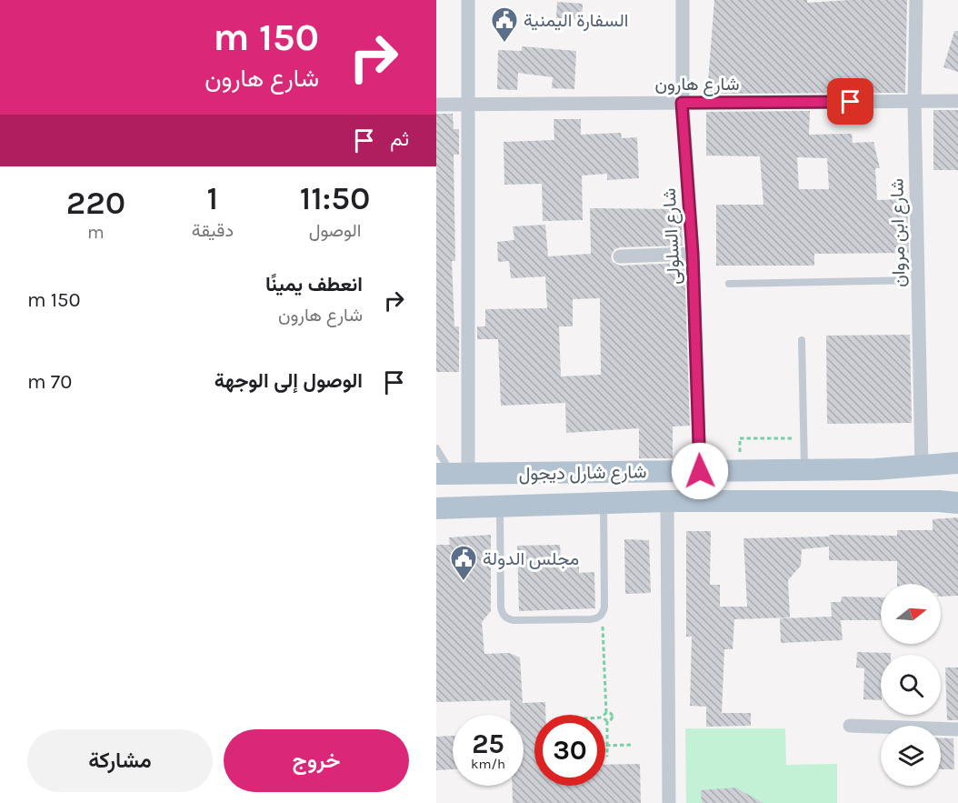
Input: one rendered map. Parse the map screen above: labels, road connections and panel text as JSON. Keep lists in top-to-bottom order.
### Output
{
  "streets": {
    "main road": ["شارع شارل ديجول"],
    "street": ["شارع هارون", "شارع ابن مروان", "شارع السلولى"]
  },
  "crossings": [
    ["شارع هارون", "شارع ابن مروان"],
    ["شارع هارون", "شارع السلولى"],
    ["شارع ابن مروان", "شارع شارل ديجول"],
    ["شارع السلولى", "شارع شارل ديجول"]
  ],
  "places": {
    "public building": ["السفارة اليمنية", "مجلس الدولة"]
  },
  "north": "right",
  "page": {
    "turn": ["150 m", "شارع هارون"],
    "then": "ثم",
    "eta": [
      "11:50",
      "الوصول",
      "1",
      "دقيقة",
      "220",
      "m"
    ],
    "list": [
      {
        "name": "انعطف يمينًا",
        "note": "شارع هارون",
        "value": "150 m"
      },
      {
        "name": "الوصول إلى الوجهة",
        "value": "70 m"
      }
    ],
    "speed": "25 km/h",
    "limit": "30",
    "buttons": ["خروج", "مشاركة"]
  }
}
